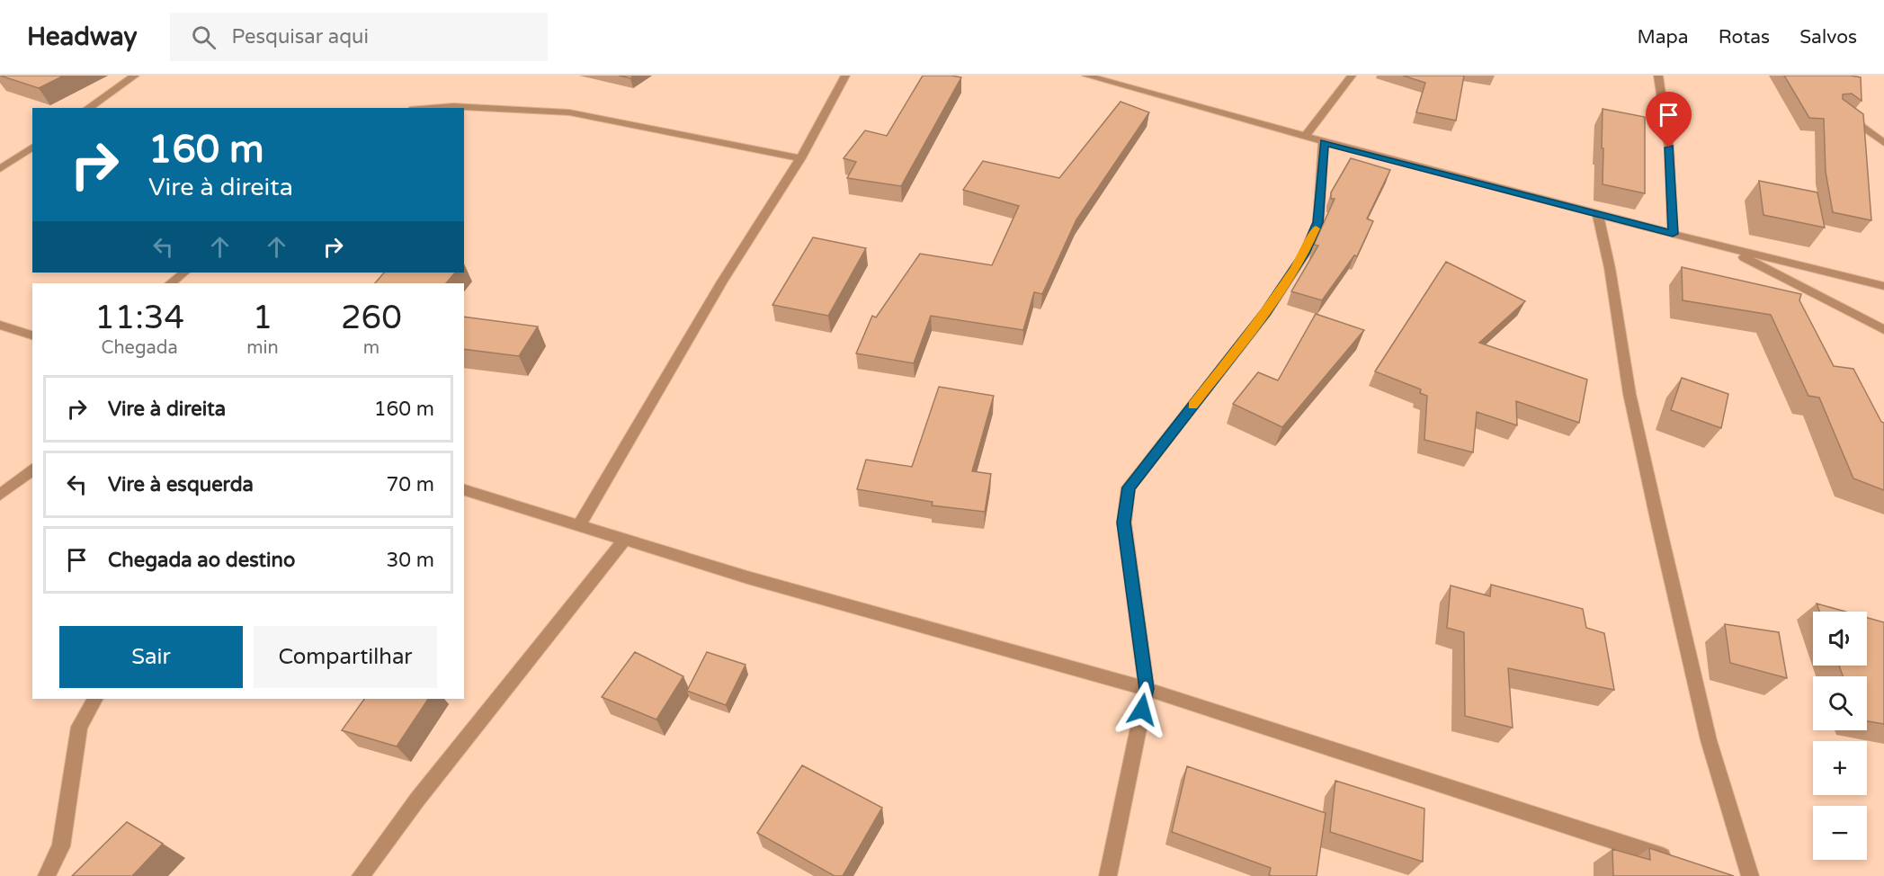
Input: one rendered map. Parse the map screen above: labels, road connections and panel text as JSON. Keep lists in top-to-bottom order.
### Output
{
  "page": {
    "header": "Headway",
    "search": "Pesquisar aqui",
    "nav": ["Mapa", "Rotas", "Salvos"],
    "turn": ["160 m", "Vire à direita"],
    "eta": [
      "11:34",
      "Chegada",
      "1",
      "min",
      "260",
      "m"
    ],
    "list": [
      {
        "name": "Vire à direita",
        "value": "160 m"
      },
      {
        "name": "Vire à esquerda",
        "value": "70 m"
      },
      {
        "name": "Chegada ao destino",
        "value": "30 m"
      }
    ],
    "map_buttons": ["+", "−"],
    "buttons": ["Sair", "Compartilhar"]
  }
}
